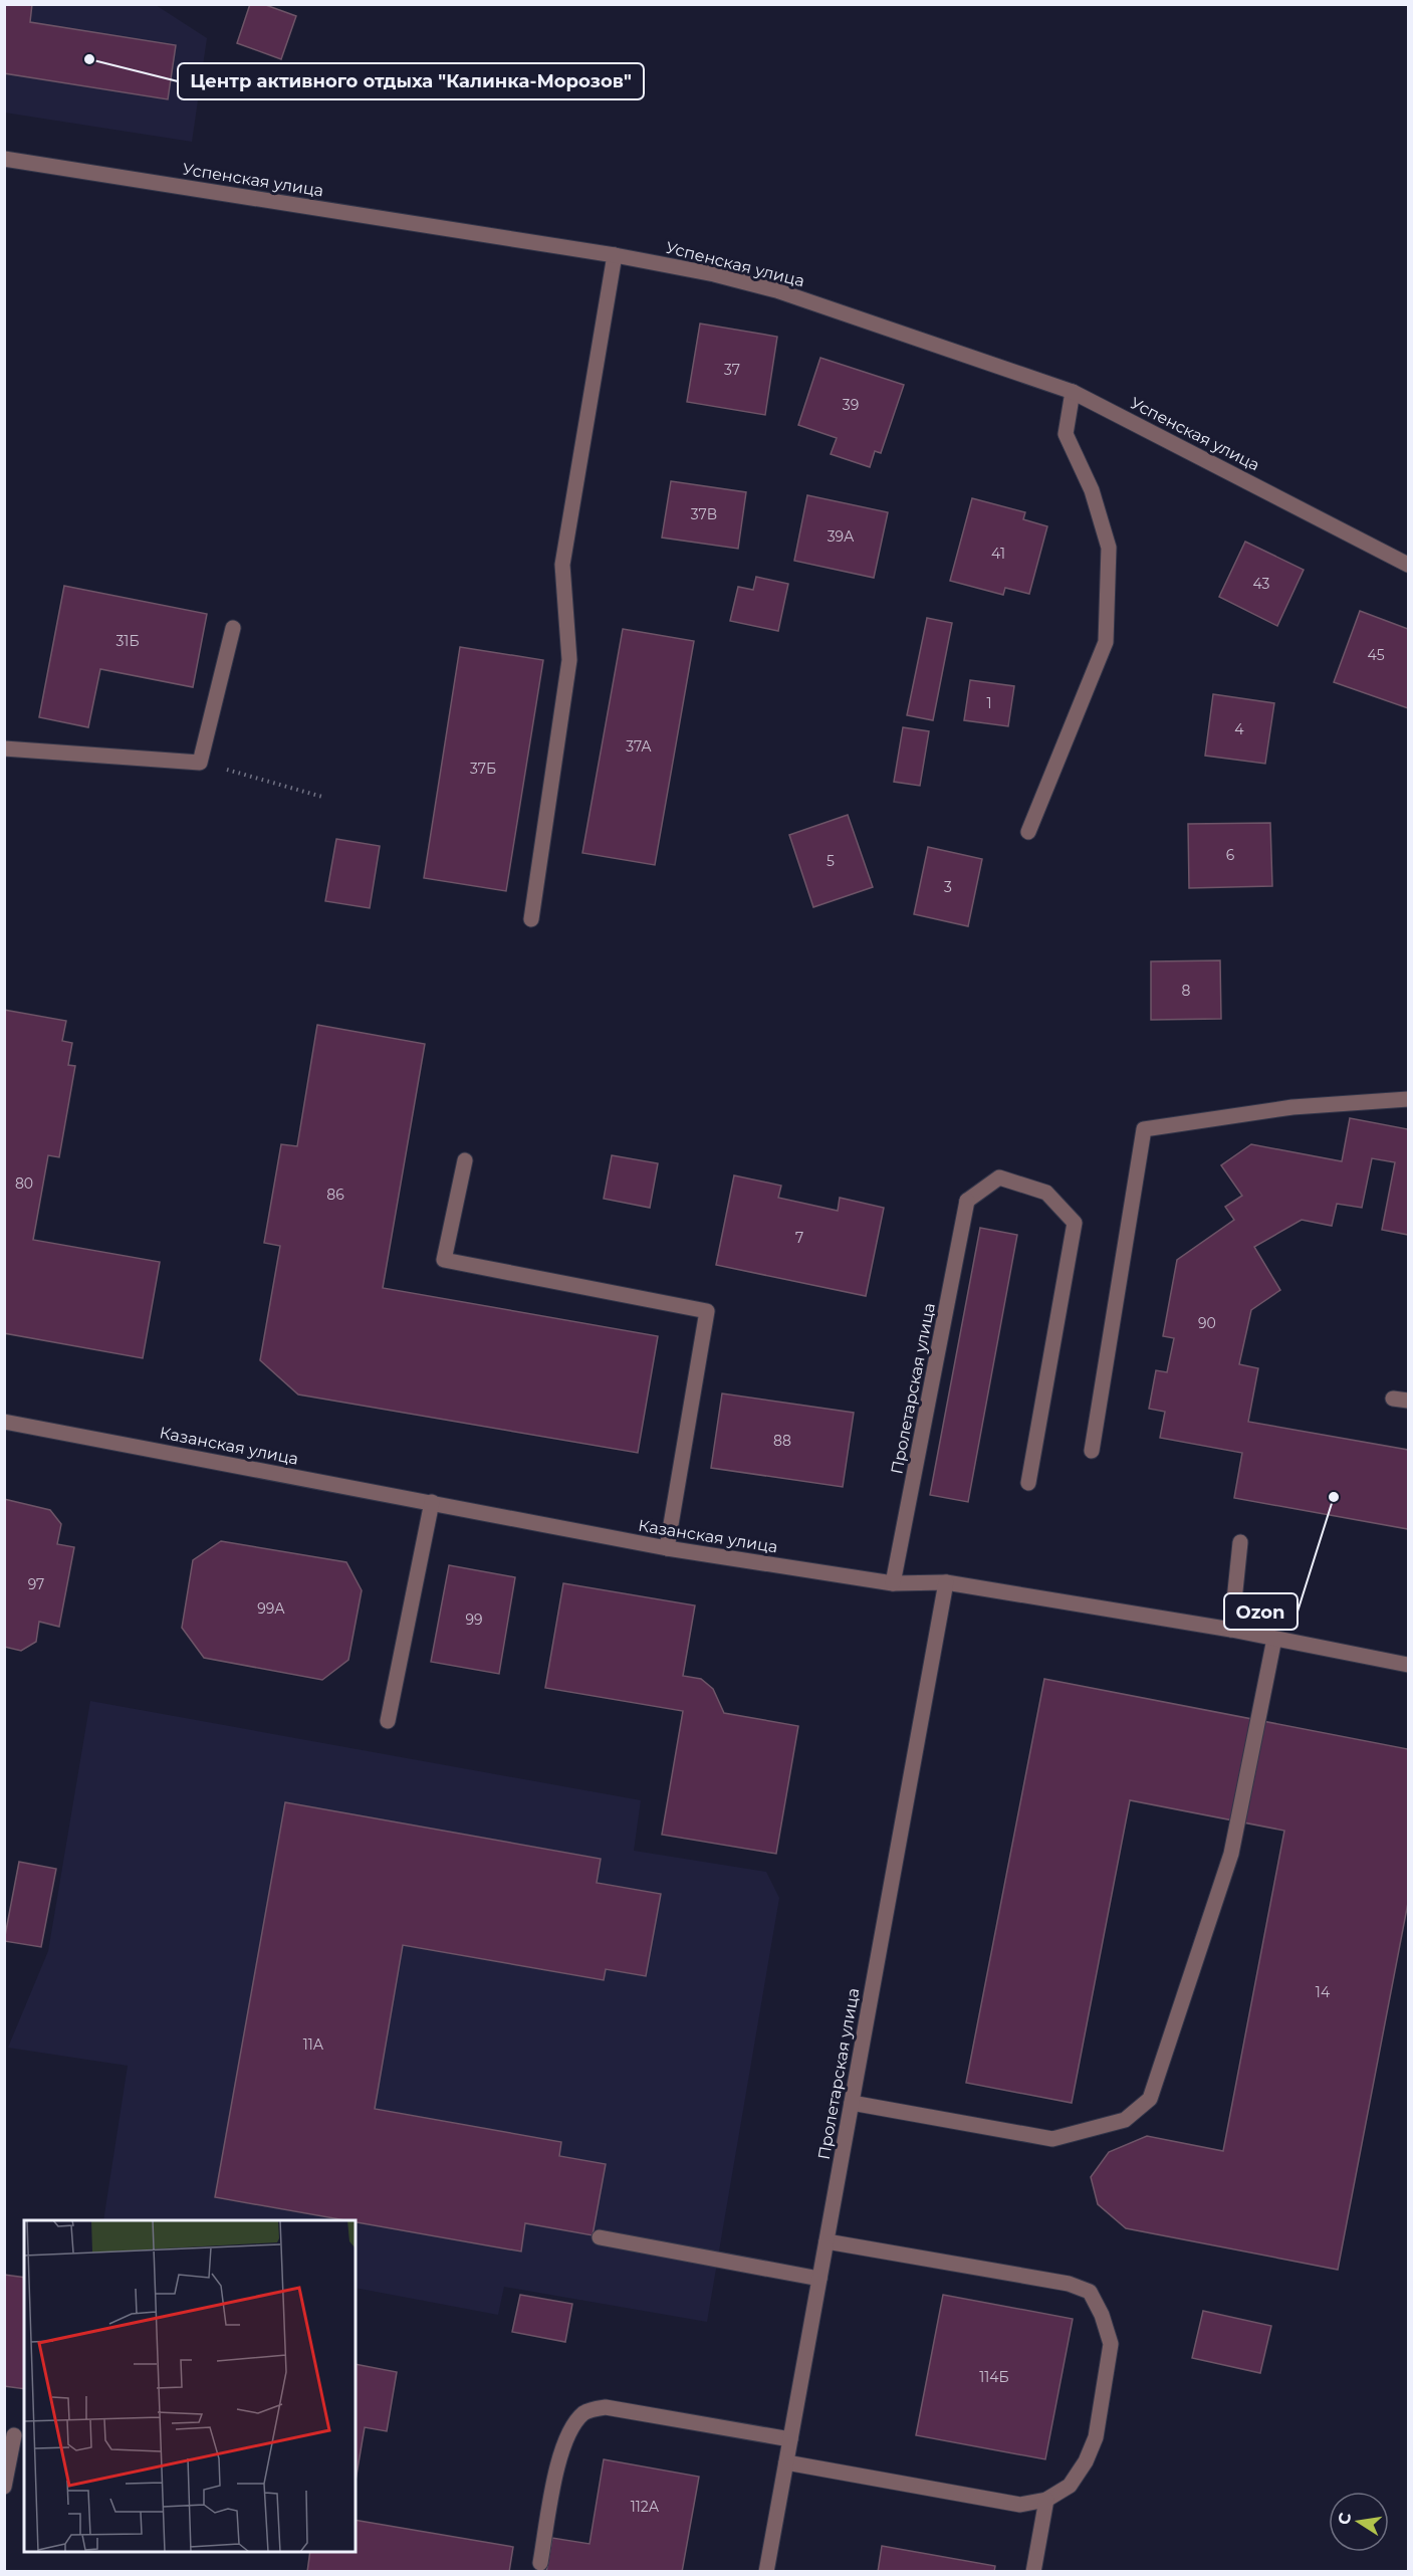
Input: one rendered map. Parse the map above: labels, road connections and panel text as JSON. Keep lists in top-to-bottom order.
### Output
{
  "streets": {
    "street": ["Успенская улица", "Пролетарская улица", "Казанская улица"]
  },
  "crossings": [
    ["Пролетарская улица", "Казанская улица"]
  ],
  "places": ["Центр активного отдыха \"Калинка-Морозов\"", "Ozon"],
  "house_numbers": [
    "37",
    "39",
    "37В",
    "39А",
    "41",
    "43",
    "31Б",
    "45",
    "1",
    "4",
    "37А",
    "37Б",
    "6",
    "5",
    "3",
    "8",
    "80",
    "86",
    "7",
    "90",
    "88",
    "97",
    "99А",
    "99",
    "14",
    "11А",
    "114Б",
    "112А"
  ],
  "north": "left"
}
